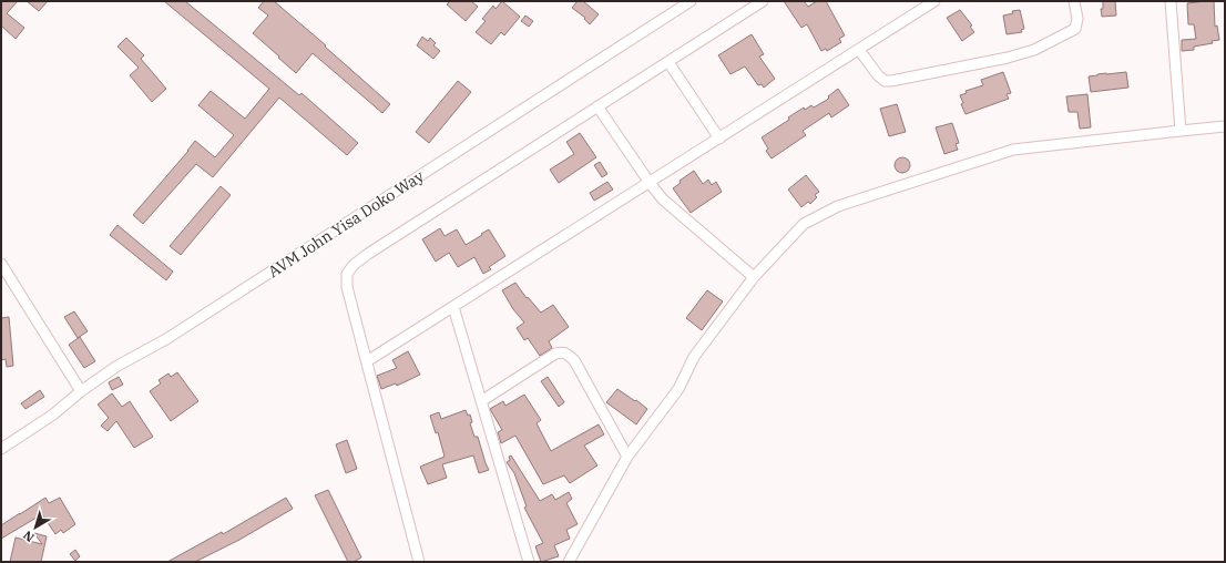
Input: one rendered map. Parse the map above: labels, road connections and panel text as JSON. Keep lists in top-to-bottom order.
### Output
{
  "streets": {
    "street": ["AVM John Yisa Doko Way"]
  },
  "north": "bottom left"
}
